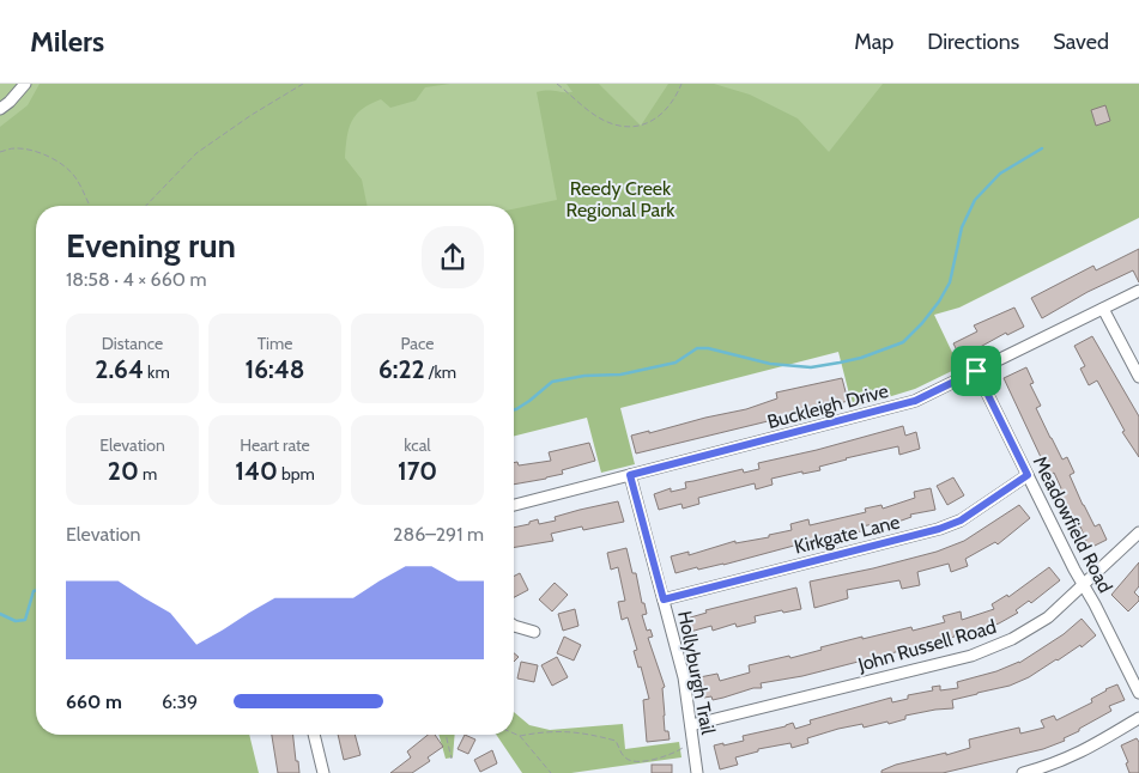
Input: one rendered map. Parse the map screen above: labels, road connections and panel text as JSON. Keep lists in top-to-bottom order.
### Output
{
  "streets": {
    "street": [
      "Buckleigh Drive",
      "Meadowfield Road",
      "Kirkgate Lane",
      "John Russell Road",
      "Hollyburgh Trail"
    ]
  },
  "crossings": [
    ["Buckleigh Drive", "Meadowfield Road"],
    ["Buckleigh Drive", "Hollyburgh Trail"],
    ["Meadowfield Road", "Kirkgate Lane"],
    ["Meadowfield Road", "John Russell Road"],
    ["Kirkgate Lane", "Hollyburgh Trail"],
    ["John Russell Road", "Hollyburgh Trail"]
  ],
  "parks": ["Reedy Creek Regional Park"],
  "page": {
    "header": "Milers",
    "nav": ["Map", "Directions", "Saved"],
    "heading": ["Evening run", "18:58 · 4 × 660 m"],
    "stats": [
      ["Distance", "2.64 km"],
      ["Time", "16:48"],
      ["Pace", "6:22 /km"],
      ["Elevation", "20 m"],
      ["Heart rate", "140 bpm"],
      ["kcal", "170"]
    ],
    "chart": ["Elevation", "286–291 m"],
    "list": [
      {
        "name": "660 m",
        "note": "6:39"
      }
    ]
  }
}
